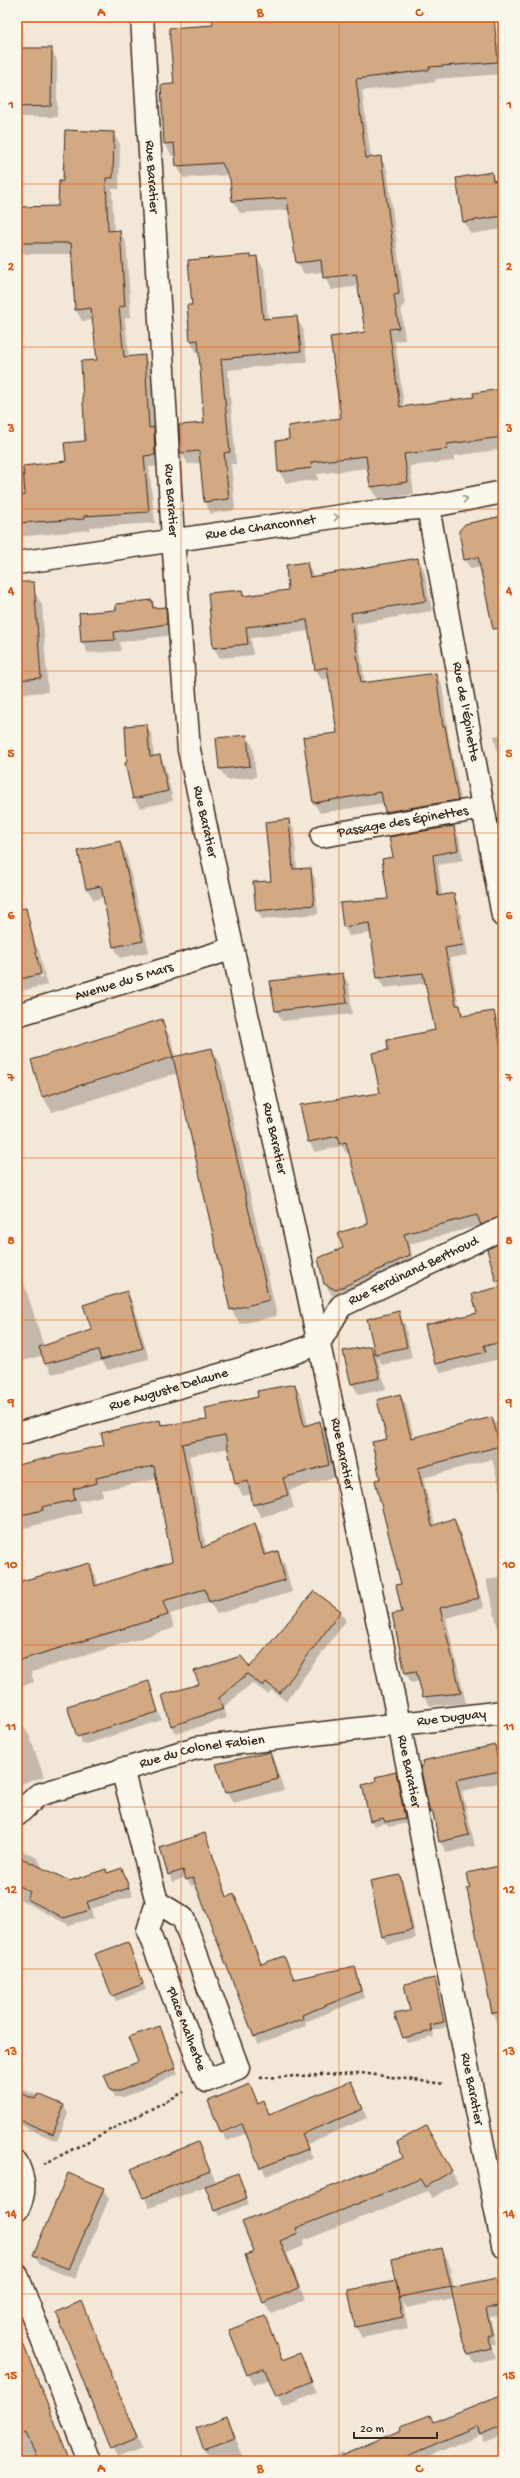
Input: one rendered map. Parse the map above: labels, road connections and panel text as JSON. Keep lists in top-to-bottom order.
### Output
{
  "streets": {
    "street": [
      "Rue Baratier",
      "Rue de Chanconnet",
      "Rue de l'Épinette",
      "Passage des Épinettes",
      "Avenue du 5 Mars",
      "Rue Ferdinand Berthoud",
      "Rue Auguste Delaune",
      "Rue Duguay",
      "Rue du Colonel Fabien",
      "Place Malherbe"
    ]
  },
  "crossings": [
    ["Rue Baratier", "Rue de Chanconnet"],
    ["Rue Baratier", "Avenue du 5 Mars"],
    ["Rue Baratier", "Rue Ferdinand Berthoud"],
    ["Rue Baratier", "Rue Auguste Delaune"],
    ["Rue Baratier", "Rue Duguay"],
    ["Rue Baratier", "Rue du Colonel Fabien"],
    ["Rue de Chanconnet", "Rue de l'Épinette"],
    ["Rue de l'Épinette", "Passage des Épinettes"],
    ["Rue Ferdinand Berthoud", "Rue Auguste Delaune"],
    ["Rue Duguay", "Rue du Colonel Fabien"]
  ],
  "one_way": ["Rue de Chanconnet"],
  "scale_bar": "20 m",
  "grid": {
    "columns": ["A", "B", "C"],
    "rows": [
      "1",
      "2",
      "3",
      "4",
      "5",
      "6",
      "7",
      "8",
      "9",
      "10",
      "11",
      "12",
      "13",
      "14",
      "15"
    ]
  }
}
